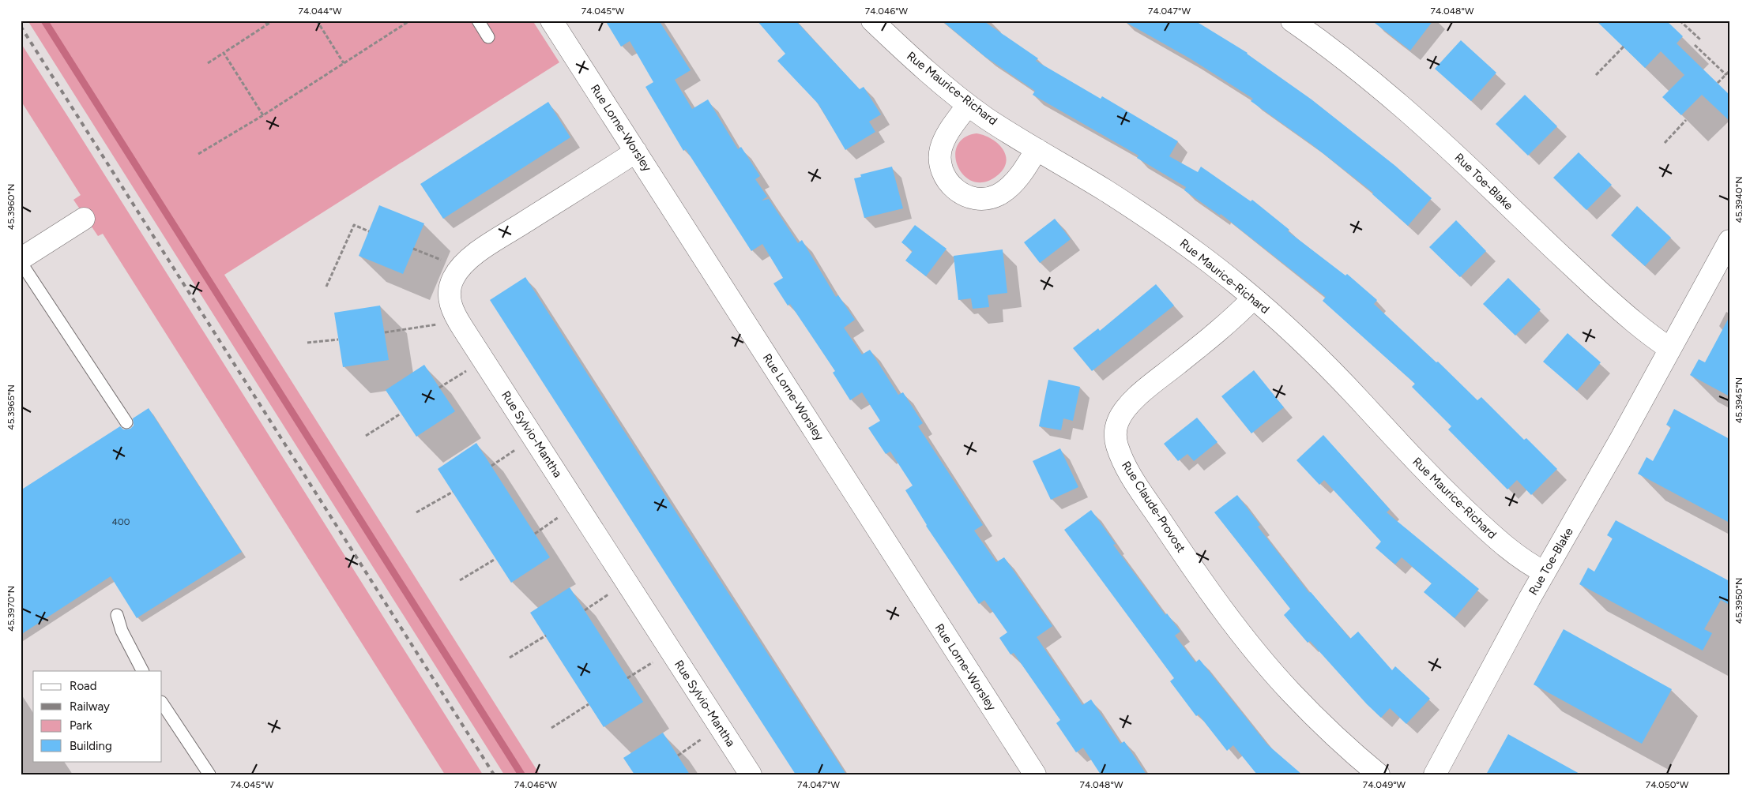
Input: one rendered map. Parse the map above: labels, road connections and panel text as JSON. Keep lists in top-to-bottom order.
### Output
{
  "streets": {
    "street": [
      "Rue Maurice-Richard",
      "Rue Lorne-Worsley",
      "Rue Toe-Blake",
      "Rue Sylvio-Mantha",
      "Rue Claude-Provost"
    ]
  },
  "crossings": [
    ["Rue Maurice-Richard", "Rue Toe-Blake"],
    ["Rue Maurice-Richard", "Rue Claude-Provost"],
    ["Rue Lorne-Worsley", "Rue Sylvio-Mantha"]
  ],
  "house_numbers": ["400"],
  "legend": [
    "Road",
    "Railway",
    "Park",
    "Building"
  ],
  "coordinates": [
    "74.044°W",
    "74.045°W",
    "74.046°W",
    "74.047°W",
    "74.048°W",
    "45.3940°N",
    "45.3960°N",
    "45.3945°N",
    "45.3965°N",
    "45.3950°N",
    "45.3970°N",
    "74.049°W",
    "74.050°W"
  ]
}
